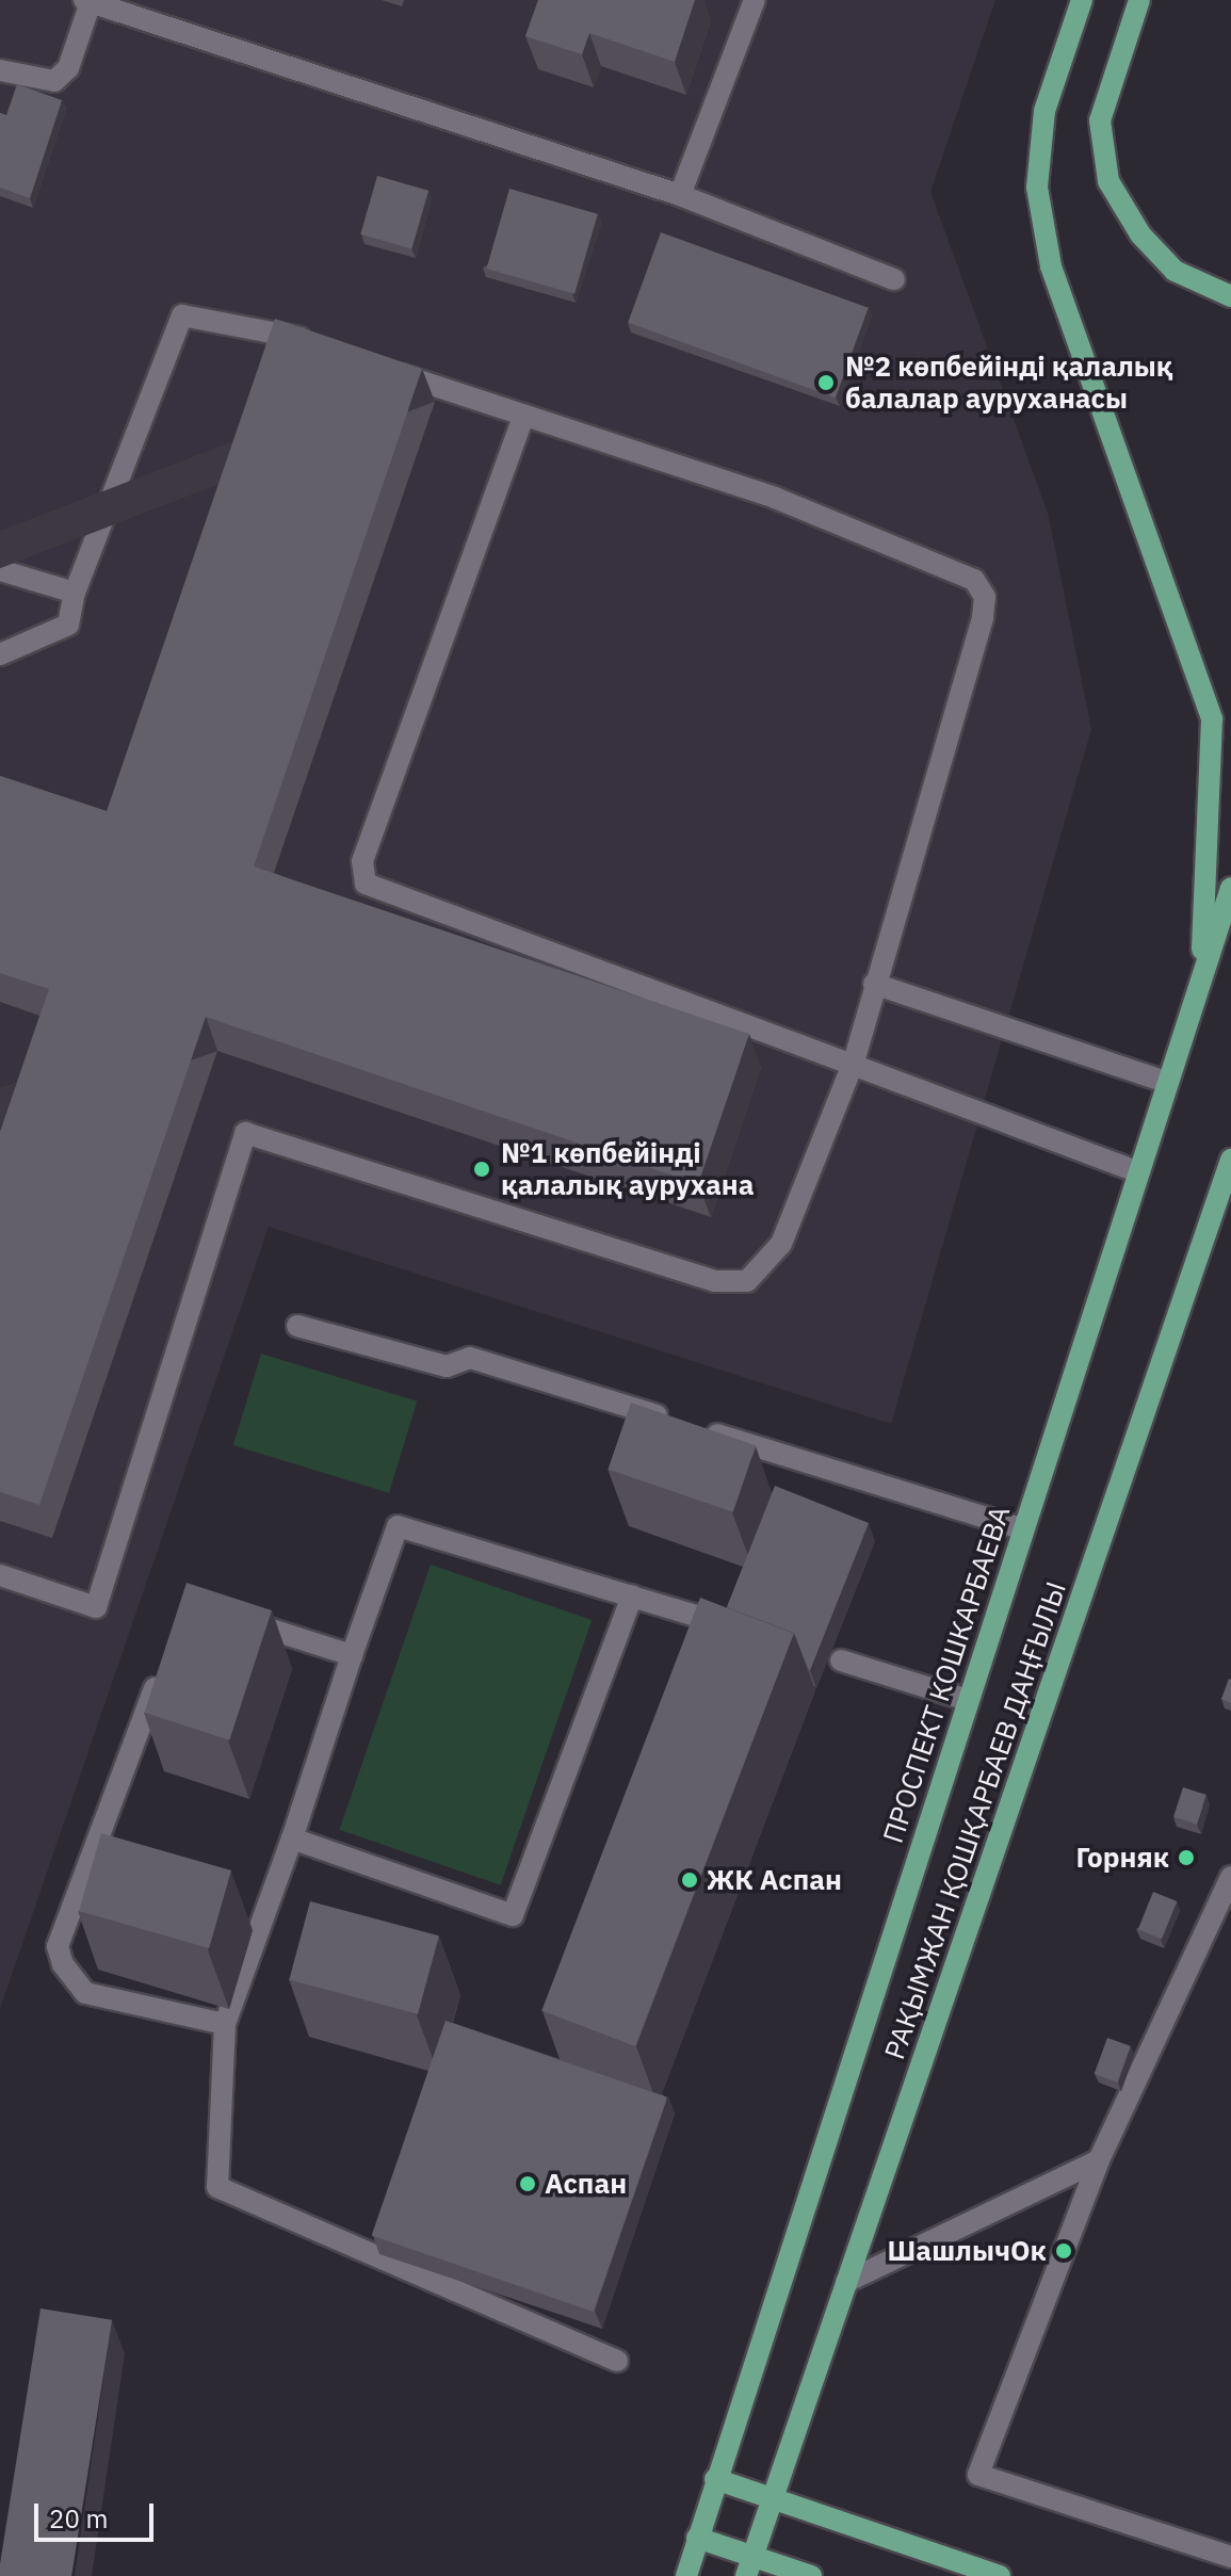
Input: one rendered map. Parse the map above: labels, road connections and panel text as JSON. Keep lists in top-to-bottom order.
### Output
{
  "streets": {
    "main road": ["ПРОСПЕКТ КОШКАРБАЕВА", "РАҚЫМЖАН ҚОШҚАРБАЕВ ДАҢҒЫЛЫ"]
  },
  "places": [
    "№2 көпбейінді қалалық балалар ауруханасы",
    "№1 көпбейінді қалалық аурухана",
    "Горняк",
    "ЖК Аспан",
    "Аспан",
    "ШашлычОк"
  ],
  "scale_bar": "20 m"
}
